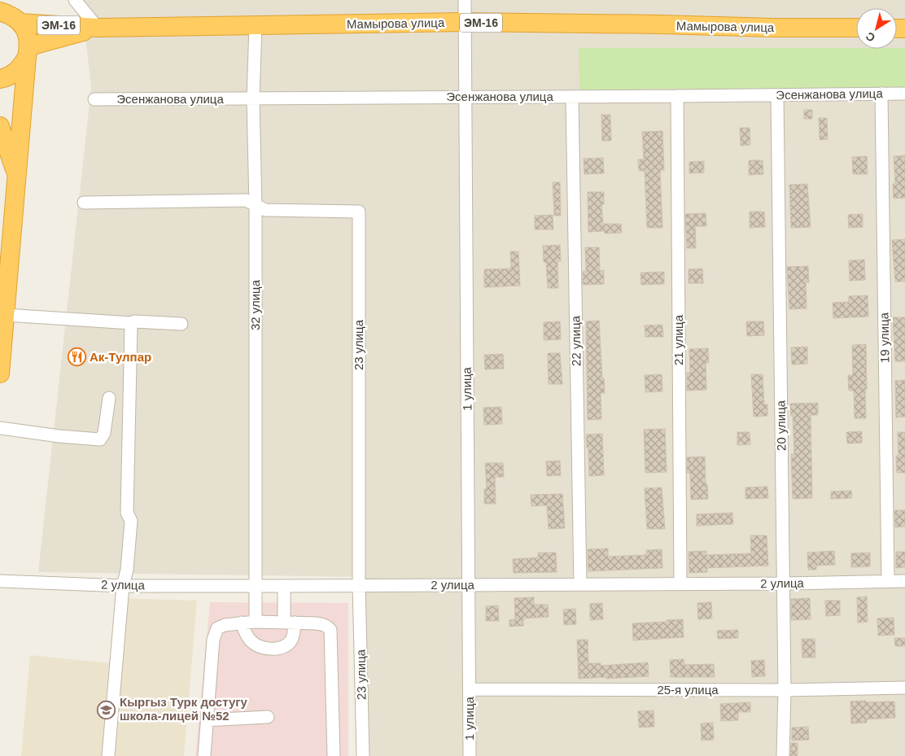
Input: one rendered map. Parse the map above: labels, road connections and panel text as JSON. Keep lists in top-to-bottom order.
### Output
{
  "streets": {
    "highway": ["ЭМ-16", "Мамырова улица"],
    "street": [
      "Эсенжанова улица",
      "32 улица",
      "19 улица",
      "21 улица",
      "22 улица",
      "23 улица",
      "1 улица",
      "20 улица",
      "2 улица",
      "25-я улица"
    ]
  },
  "crossings": [
    ["ЭМ-16", "Мамырова улица"],
    ["Мамырова улица", "32 улица"],
    ["Мамырова улица", "1 улица"],
    ["Эсенжанова улица", "32 улица"],
    ["Эсенжанова улица", "19 улица"],
    ["Эсенжанова улица", "21 улица"],
    ["Эсенжанова улица", "22 улица"],
    ["Эсенжанова улица", "1 улица"],
    ["Эсенжанова улица", "20 улица"],
    ["32 улица", "23 улица"],
    ["32 улица", "2 улица"],
    ["19 улица", "2 улица"],
    ["21 улица", "2 улица"],
    ["22 улица", "2 улица"],
    ["23 улица", "2 улица"],
    ["1 улица", "2 улица"],
    ["1 улица", "25-я улица"],
    ["20 улица", "2 улица"],
    ["20 улица", "25-я улица"]
  ],
  "places": {
    "restaurant": ["Ак-Тулпар"],
    "school or university": ["Кыргыз Турк достугу школа-лицей №52"]
  },
  "north": "bottom left"
}
